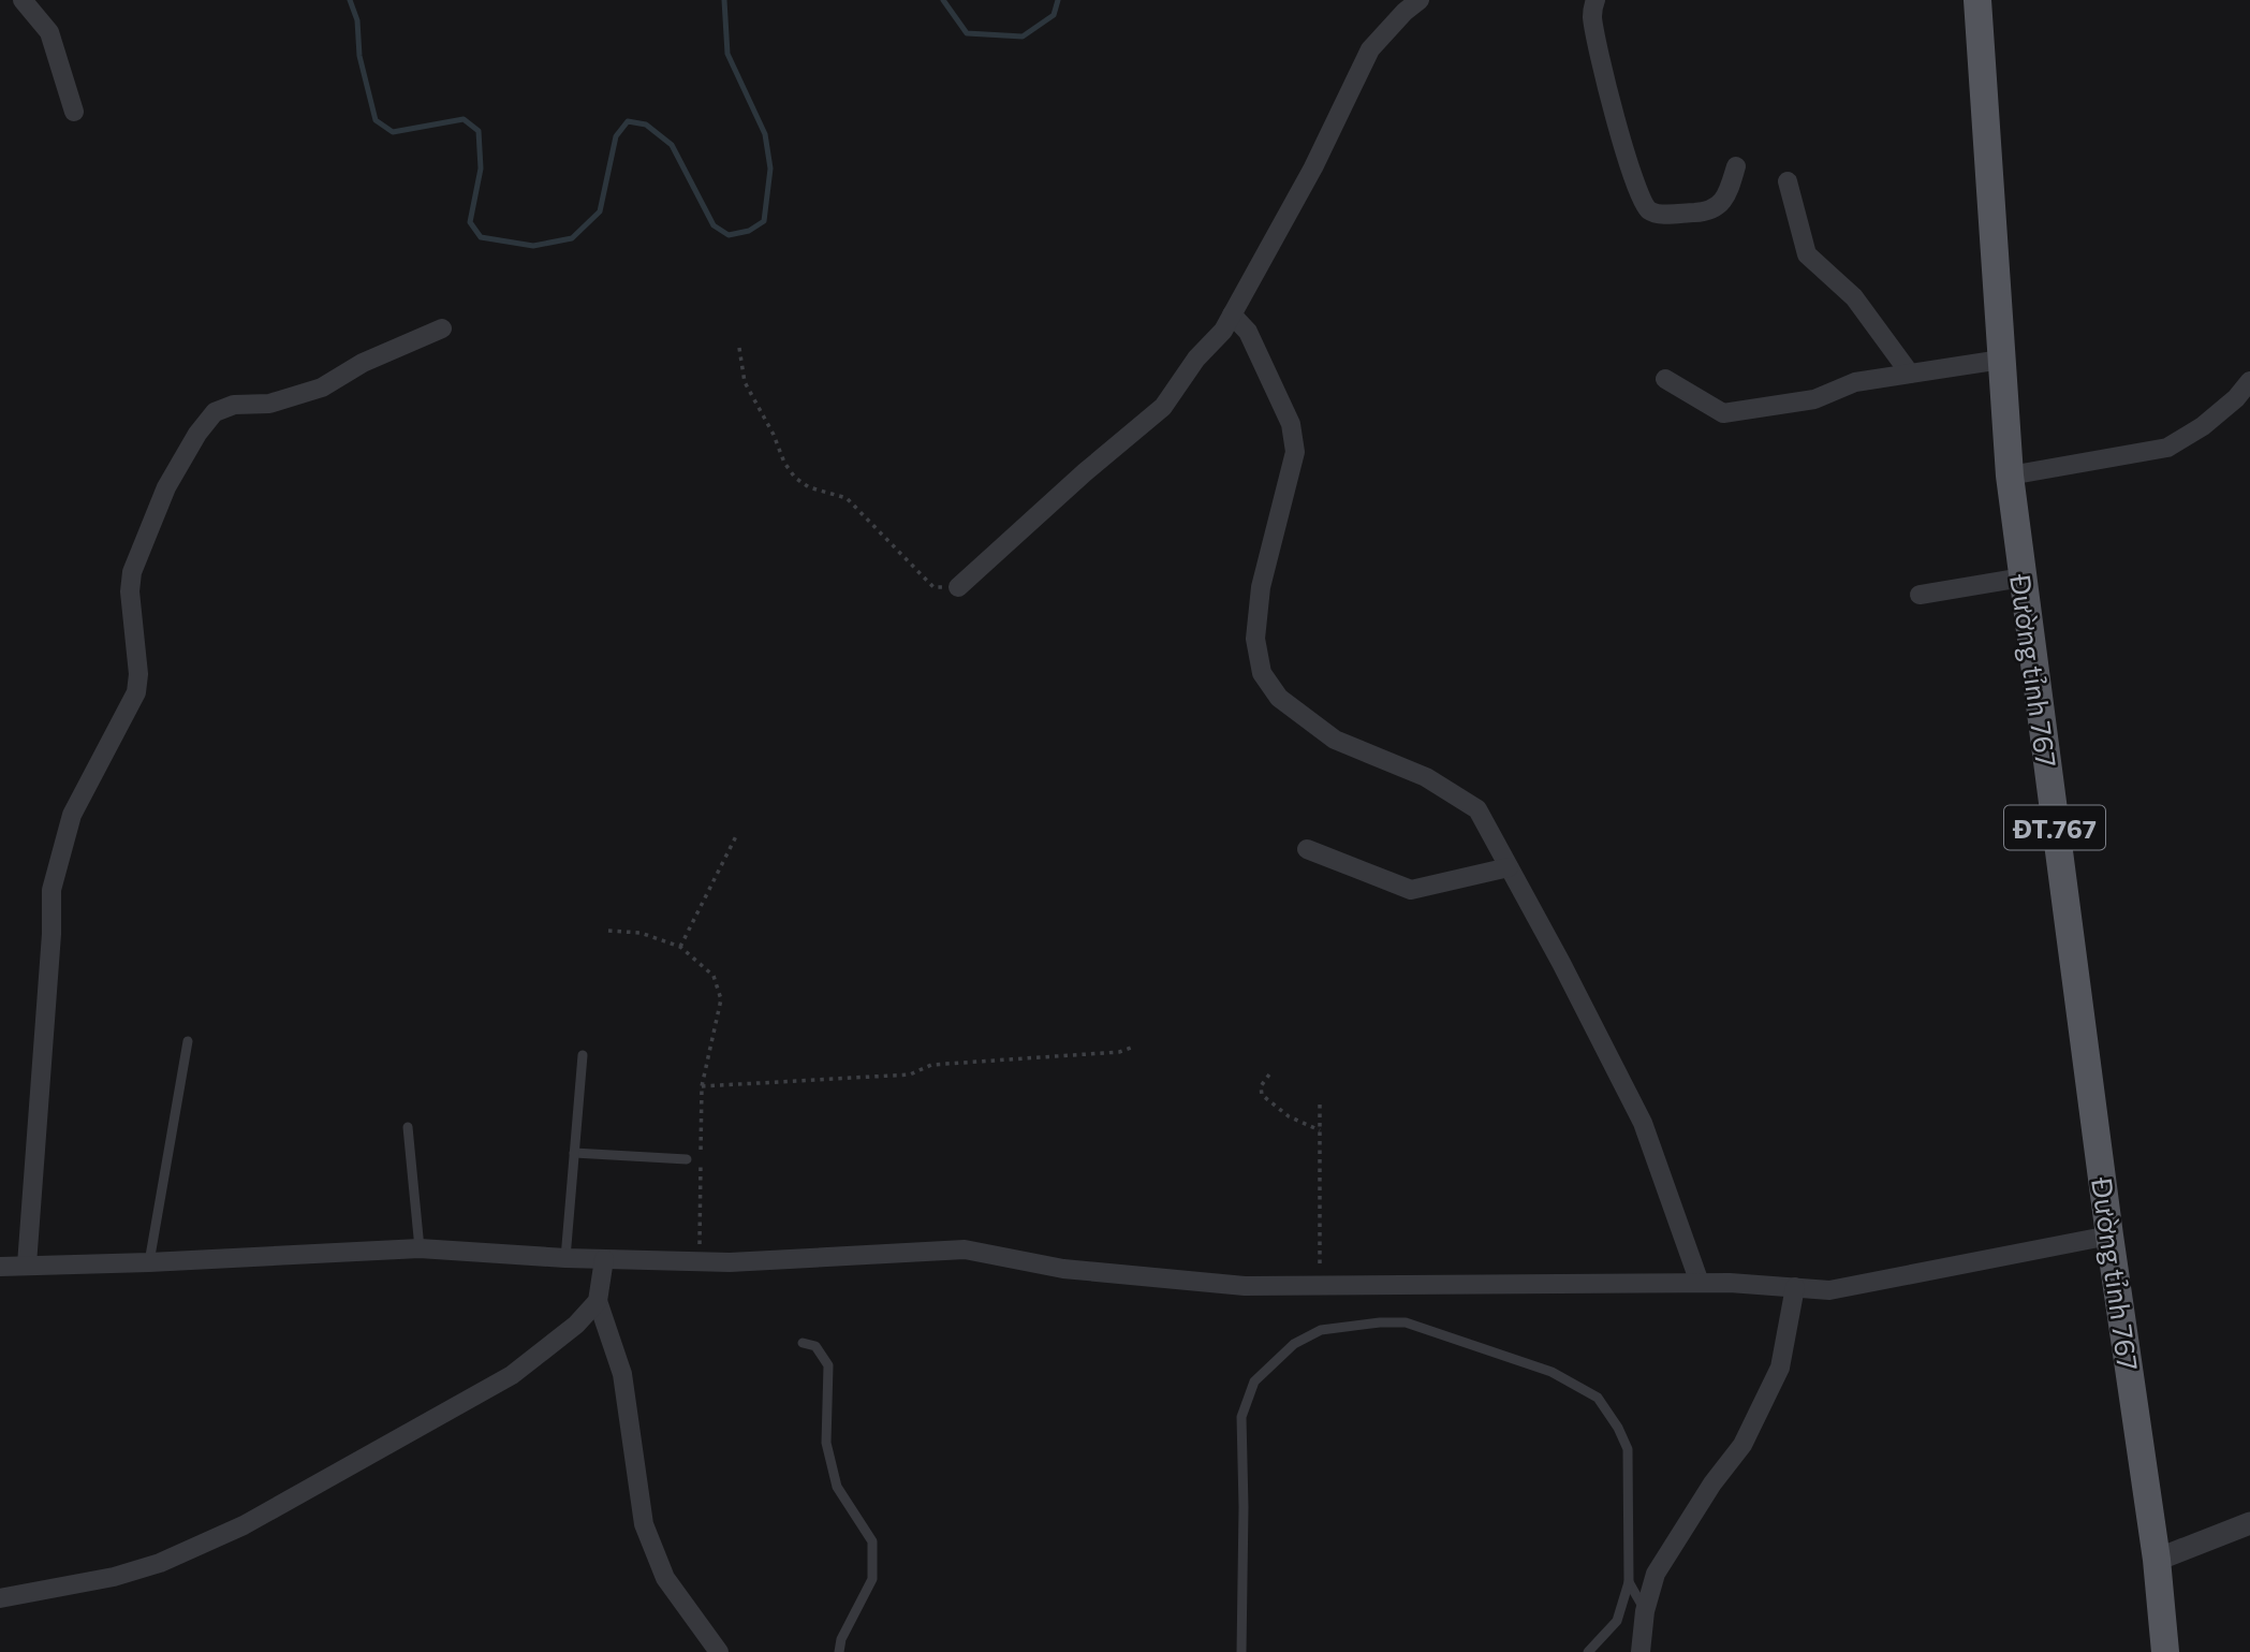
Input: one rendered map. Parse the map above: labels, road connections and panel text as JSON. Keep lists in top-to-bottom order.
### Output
{
  "streets": {
    "main road": ["Đường tỉnh 767", "ĐT.767"]
  }
}
